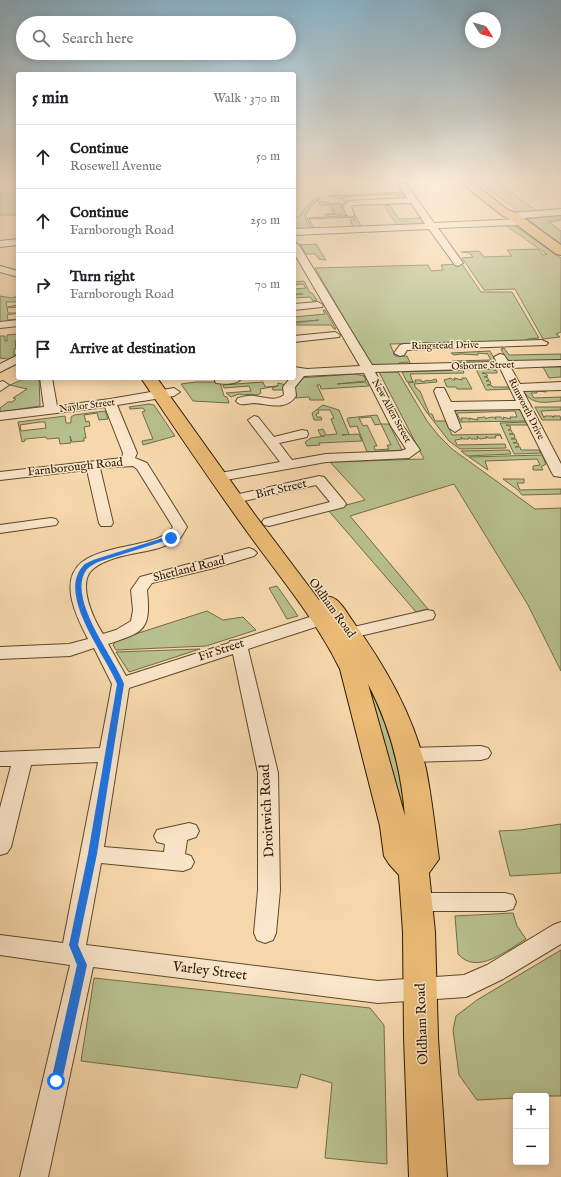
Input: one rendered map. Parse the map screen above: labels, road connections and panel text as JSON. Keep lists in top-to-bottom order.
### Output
{
  "streets": {
    "highway": ["Oldham Road"],
    "street": [
      "Ringstead Drive",
      "Osborne Street",
      "Naylor Street",
      "Rimworth Drive",
      "New Allen Street",
      "Farnborough Road",
      "Birt Street",
      "Shetland Road",
      "Fir Street",
      "Droitwich Road",
      "Varley Street"
    ]
  },
  "crossings": [
    ["Ringstead Drive", "Osborne Street"],
    ["Ringstead Drive", "Rimworth Drive"],
    ["Osborne Street", "Rimworth Drive"],
    ["Osborne Street", "New Allen Street"],
    ["Naylor Street", "Oldham Road"],
    ["New Allen Street", "Oldham Road"],
    ["Farnborough Road", "Shetland Road"],
    ["Farnborough Road", "Fir Street"],
    ["Birt Street", "Oldham Road"],
    ["Oldham Road", "Fir Street"],
    ["Oldham Road", "Varley Street"],
    ["Fir Street", "Droitwich Road"]
  ],
  "north": "bottom right",
  "page": {
    "search": "Search here",
    "heading": ["5 min", "Walk · 370 m"],
    "list": [
      ["Continue", "Rosewell Avenue", "50 m"],
      ["Continue", "Farnborough Road", "250 m"],
      ["Turn right", "Farnborough Road", "70 m"],
      "Arrive at destination"
    ],
    "map_buttons": ["+", "−"]
  }
}
